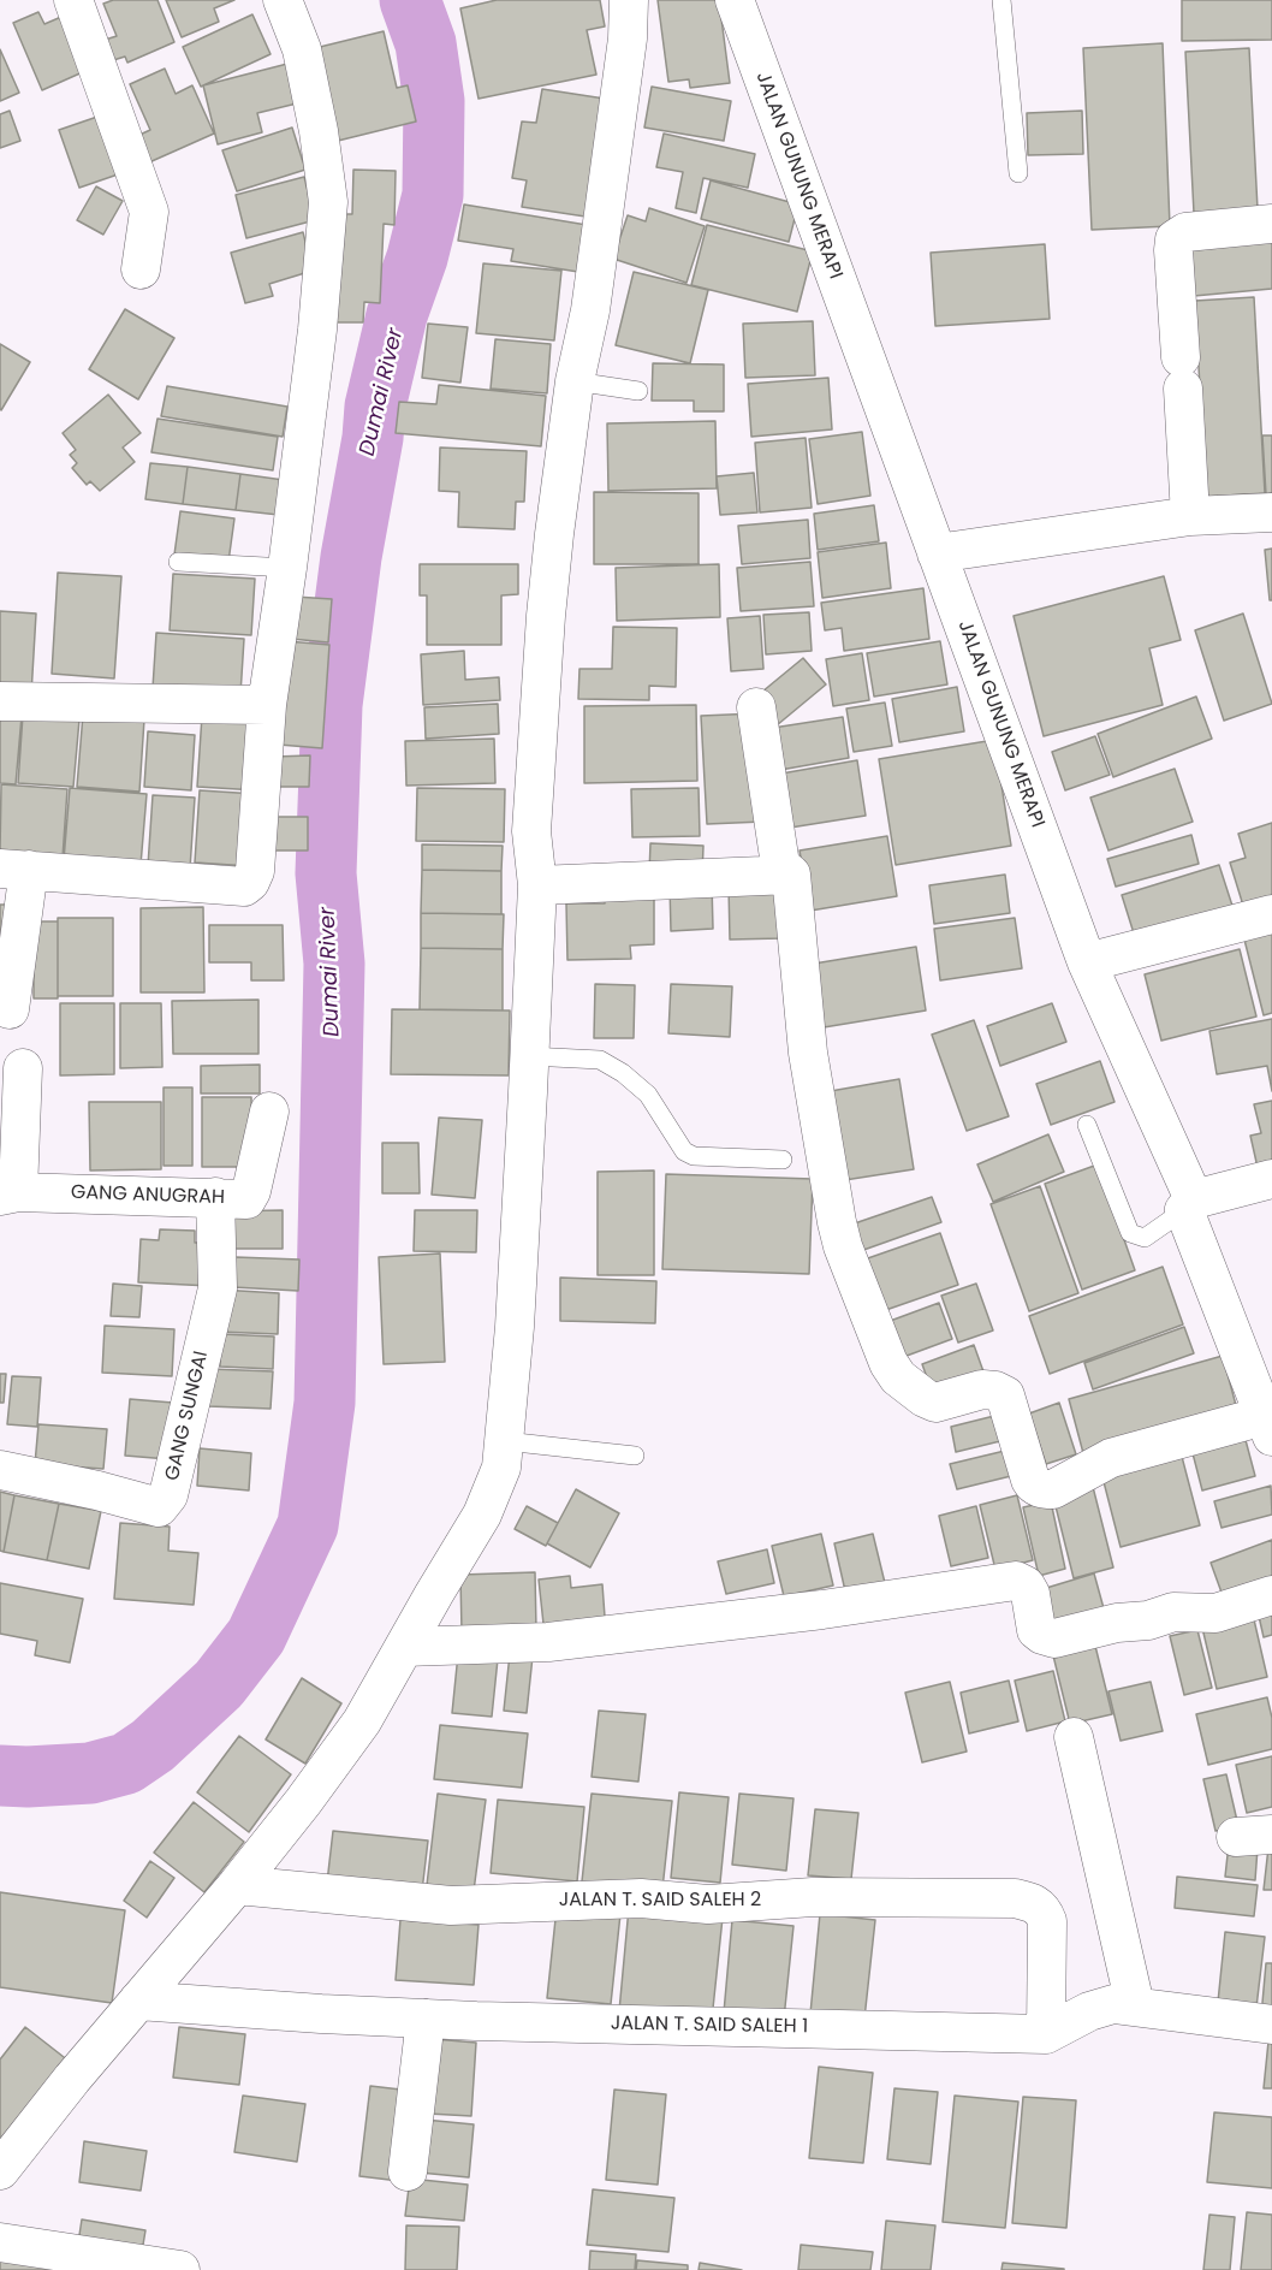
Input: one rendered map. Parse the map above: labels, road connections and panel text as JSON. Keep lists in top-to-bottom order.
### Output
{
  "streets": {
    "street": [
      "JALAN GUNUNG MERAPI",
      "GANG ANUGRAH",
      "GANG SUNGAI",
      "JALAN T. SAID SALEH 2",
      "JALAN T. SAID SALEH 1"
    ]
  },
  "crossings": [
    ["GANG ANUGRAH", "GANG SUNGAI"],
    ["JALAN T. SAID SALEH 2", "JALAN T. SAID SALEH 1"]
  ],
  "water": ["Dumai River"]
}
